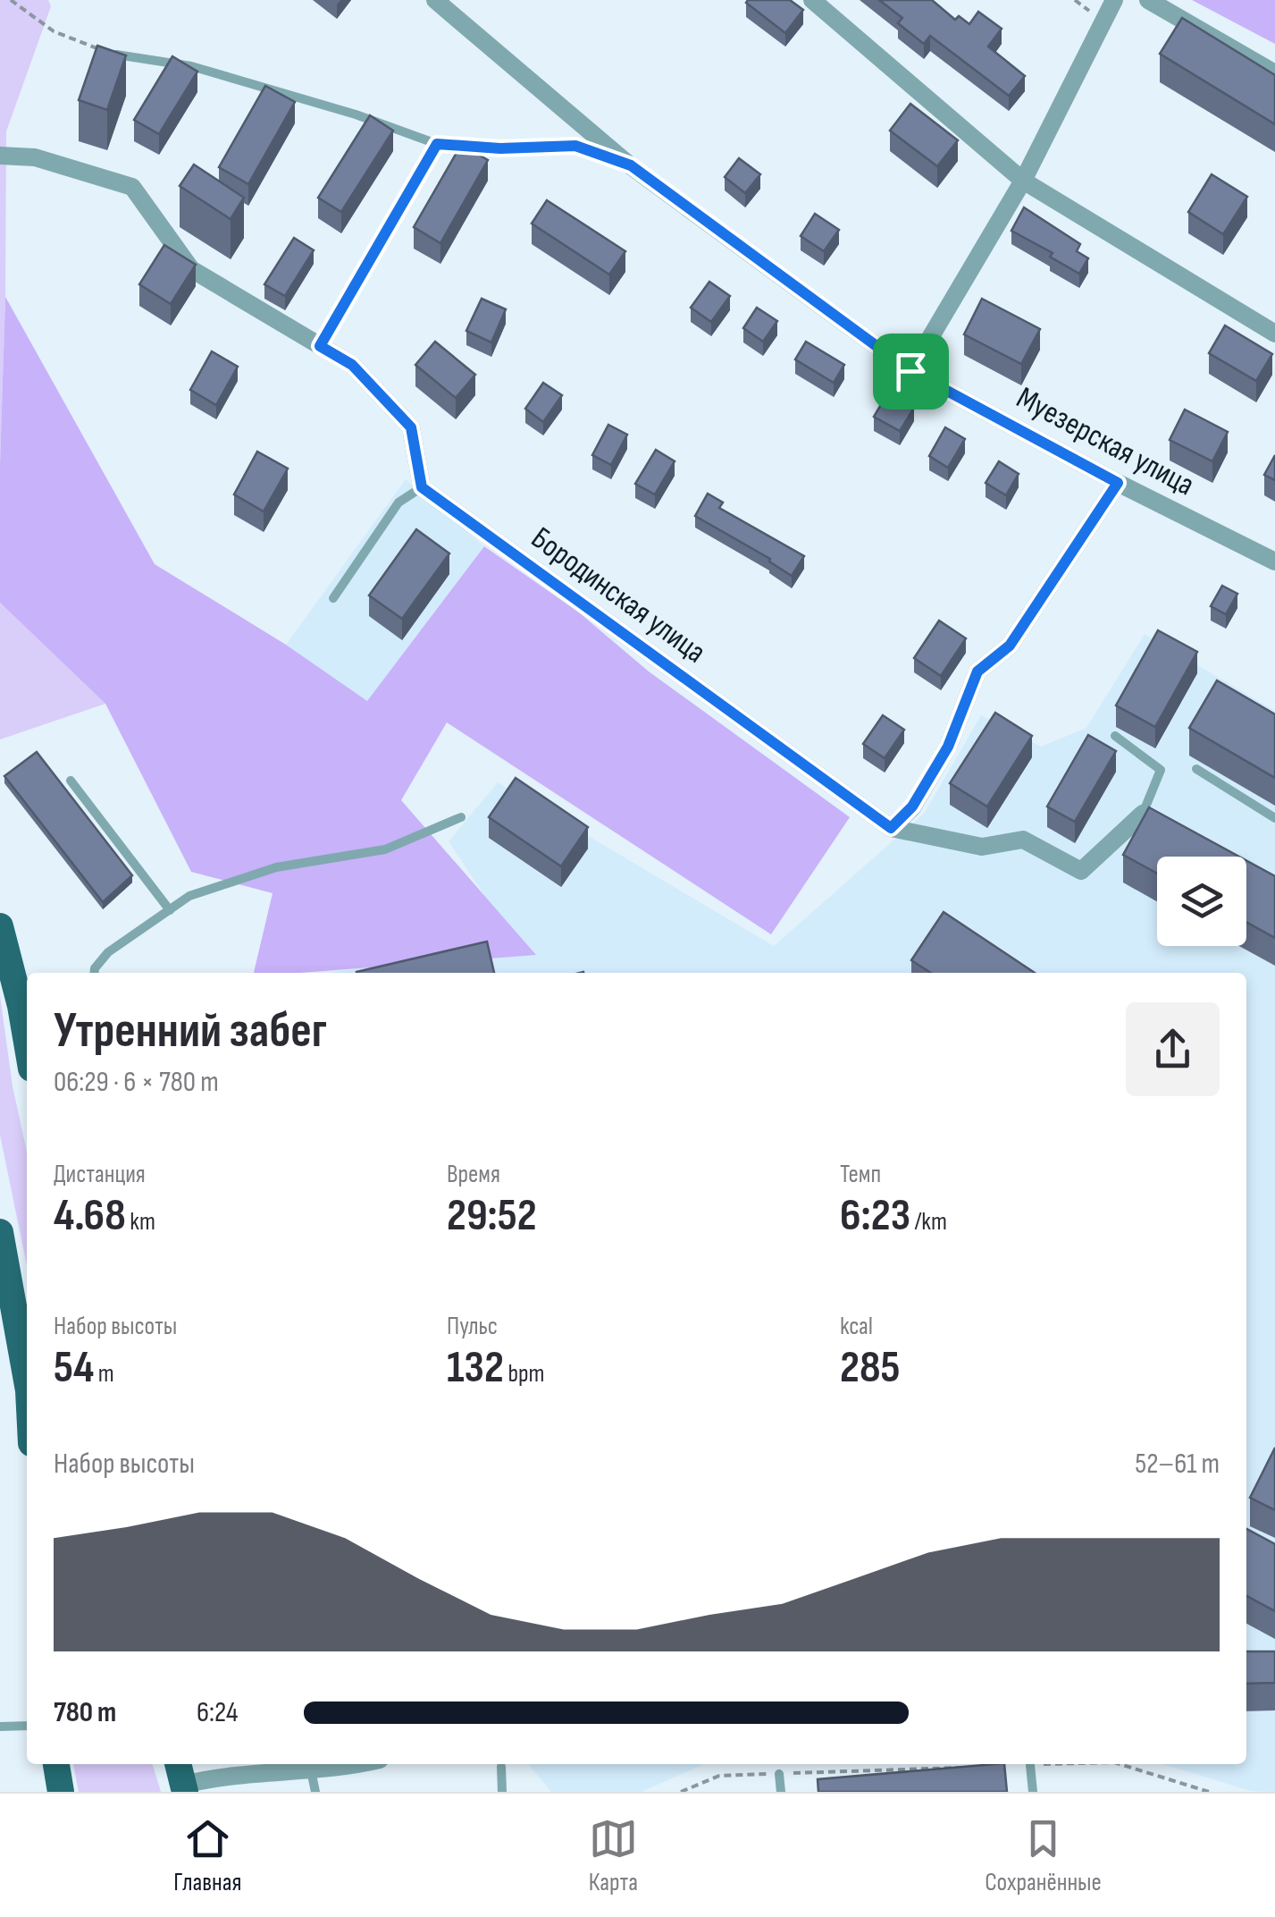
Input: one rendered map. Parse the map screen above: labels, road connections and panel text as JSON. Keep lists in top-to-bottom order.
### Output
{
  "streets": {
    "street": ["Муезерская улица", "Бородинская улица"]
  },
  "page": {
    "heading": ["Утренний забег", "06:29 · 6 × 780 m"],
    "stats": [
      ["Дистанция", "4.68 km"],
      ["Время", "29:52"],
      ["Темп", "6:23 /km"],
      ["Набор высоты", "54 m"],
      ["Пульс", "132 bpm"],
      ["kcal", "285"]
    ],
    "chart": ["Набор высоты", "52–61 m"],
    "list": [
      {
        "name": "780 m",
        "note": "6:24"
      }
    ],
    "tabs": ["Главная", "Карта", "Сохранённые"]
  }
}
